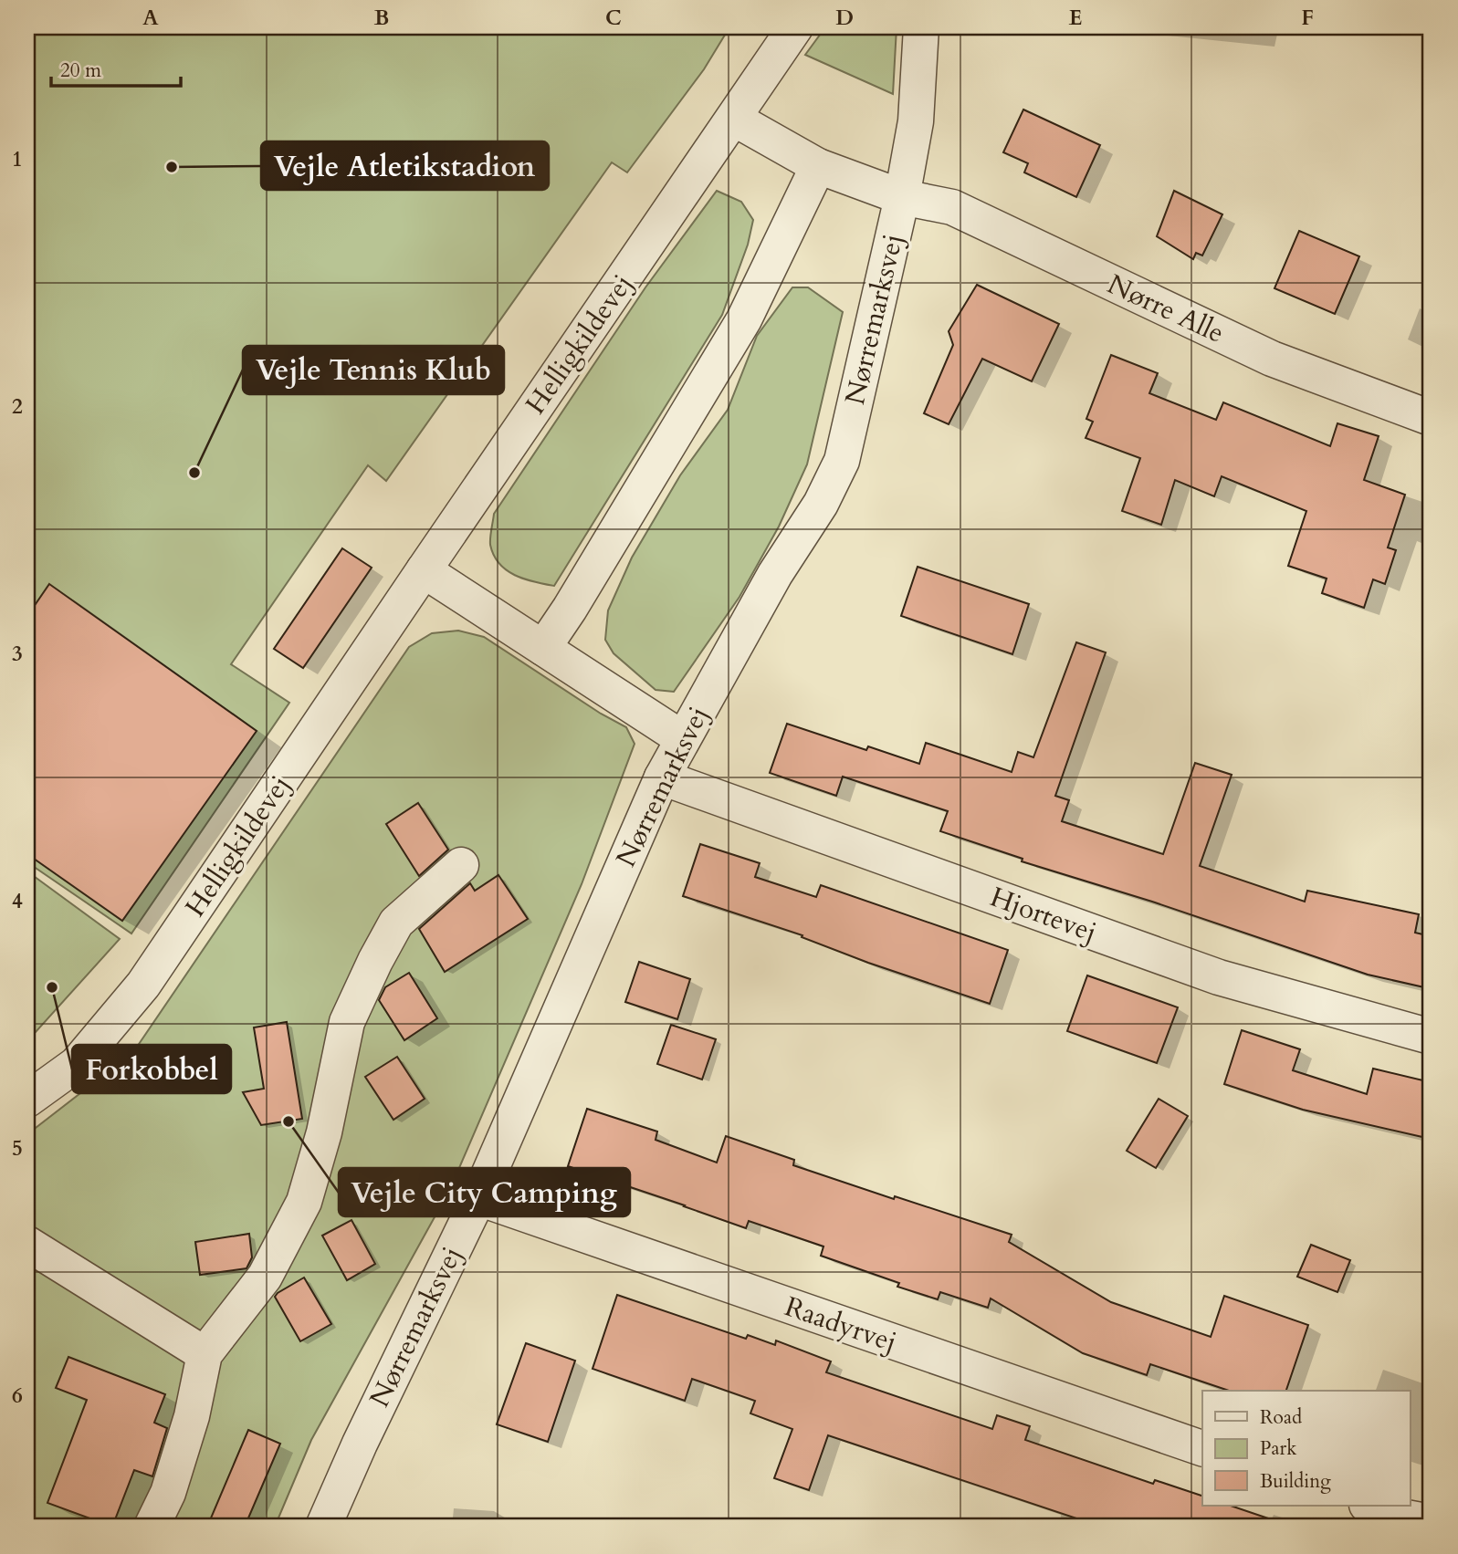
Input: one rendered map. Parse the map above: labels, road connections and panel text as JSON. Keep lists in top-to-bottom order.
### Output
{
  "streets": {
    "street": [
      "Nørre Alle",
      "Nørremarksvej",
      "Helligkildevej",
      "Hjortevej",
      "Raadyrvej"
    ]
  },
  "crossings": [
    ["Nørre Alle", "Nørremarksvej"],
    ["Nørremarksvej", "Hjortevej"],
    ["Nørremarksvej", "Raadyrvej"]
  ],
  "places": [
    "Vejle Atletikstadion",
    "Vejle Tennis Klub",
    "Forkobbel",
    "Vejle City Camping"
  ],
  "legend": ["Road", "Park", "Building"],
  "scale_bar": "20 m",
  "grid": {
    "columns": [
      "A",
      "B",
      "C",
      "D",
      "E",
      "F"
    ],
    "rows": [
      "1",
      "2",
      "3",
      "4",
      "5",
      "6"
    ]
  }
}
